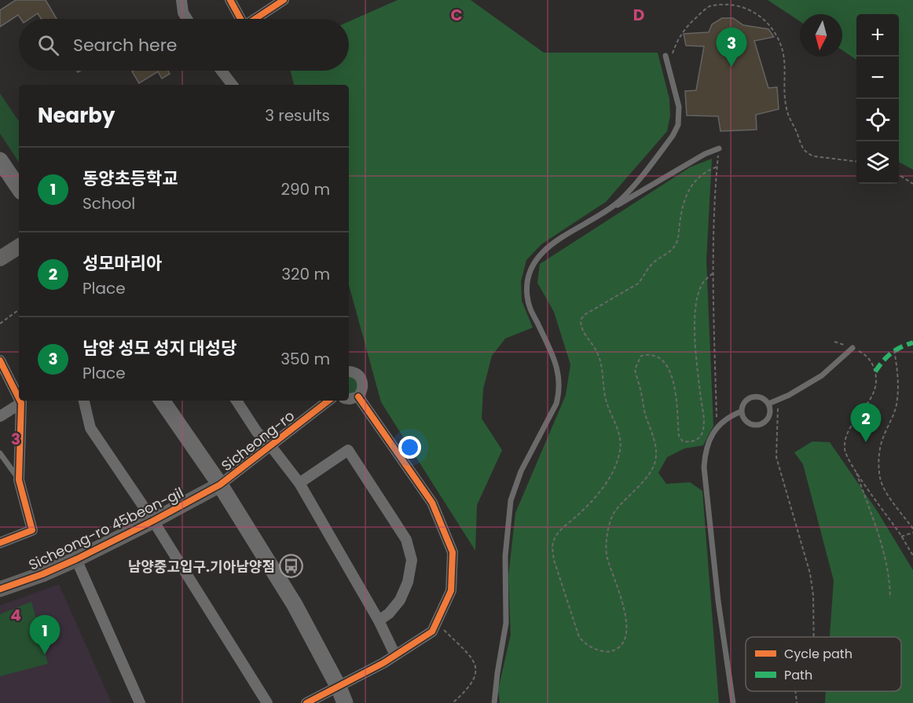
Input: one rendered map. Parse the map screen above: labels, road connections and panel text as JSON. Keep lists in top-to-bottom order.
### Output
{
  "streets": {
    "main road": ["Sicheong-ro"],
    "street": ["Sicheong-ro 45beon-gil"]
  },
  "crossings": [
    ["Sicheong-ro", "Sicheong-ro 45beon-gil"]
  ],
  "places": {
    "bus stop": ["남양중고입구.기아남양점"]
  },
  "legend": ["Cycle path", "Path"],
  "north": "bottom",
  "page": {
    "map_buttons": ["+", "−"],
    "search": "Search here",
    "pins": ["3", "2", "1"],
    "heading": ["Nearby", "3 results"],
    "list": [
      {
        "mark": "1",
        "name": "동양초등학교",
        "note": "School",
        "value": "290 m"
      },
      {
        "mark": "2",
        "name": "성모마리아",
        "note": "Place",
        "value": "320 m"
      },
      {
        "mark": "3",
        "name": "남양 성모 성지 대성당",
        "note": "Place",
        "value": "350 m"
      }
    ]
  },
  "grid": {
    "columns": ["C", "D"],
    "rows": ["3", "4"]
  }
}
